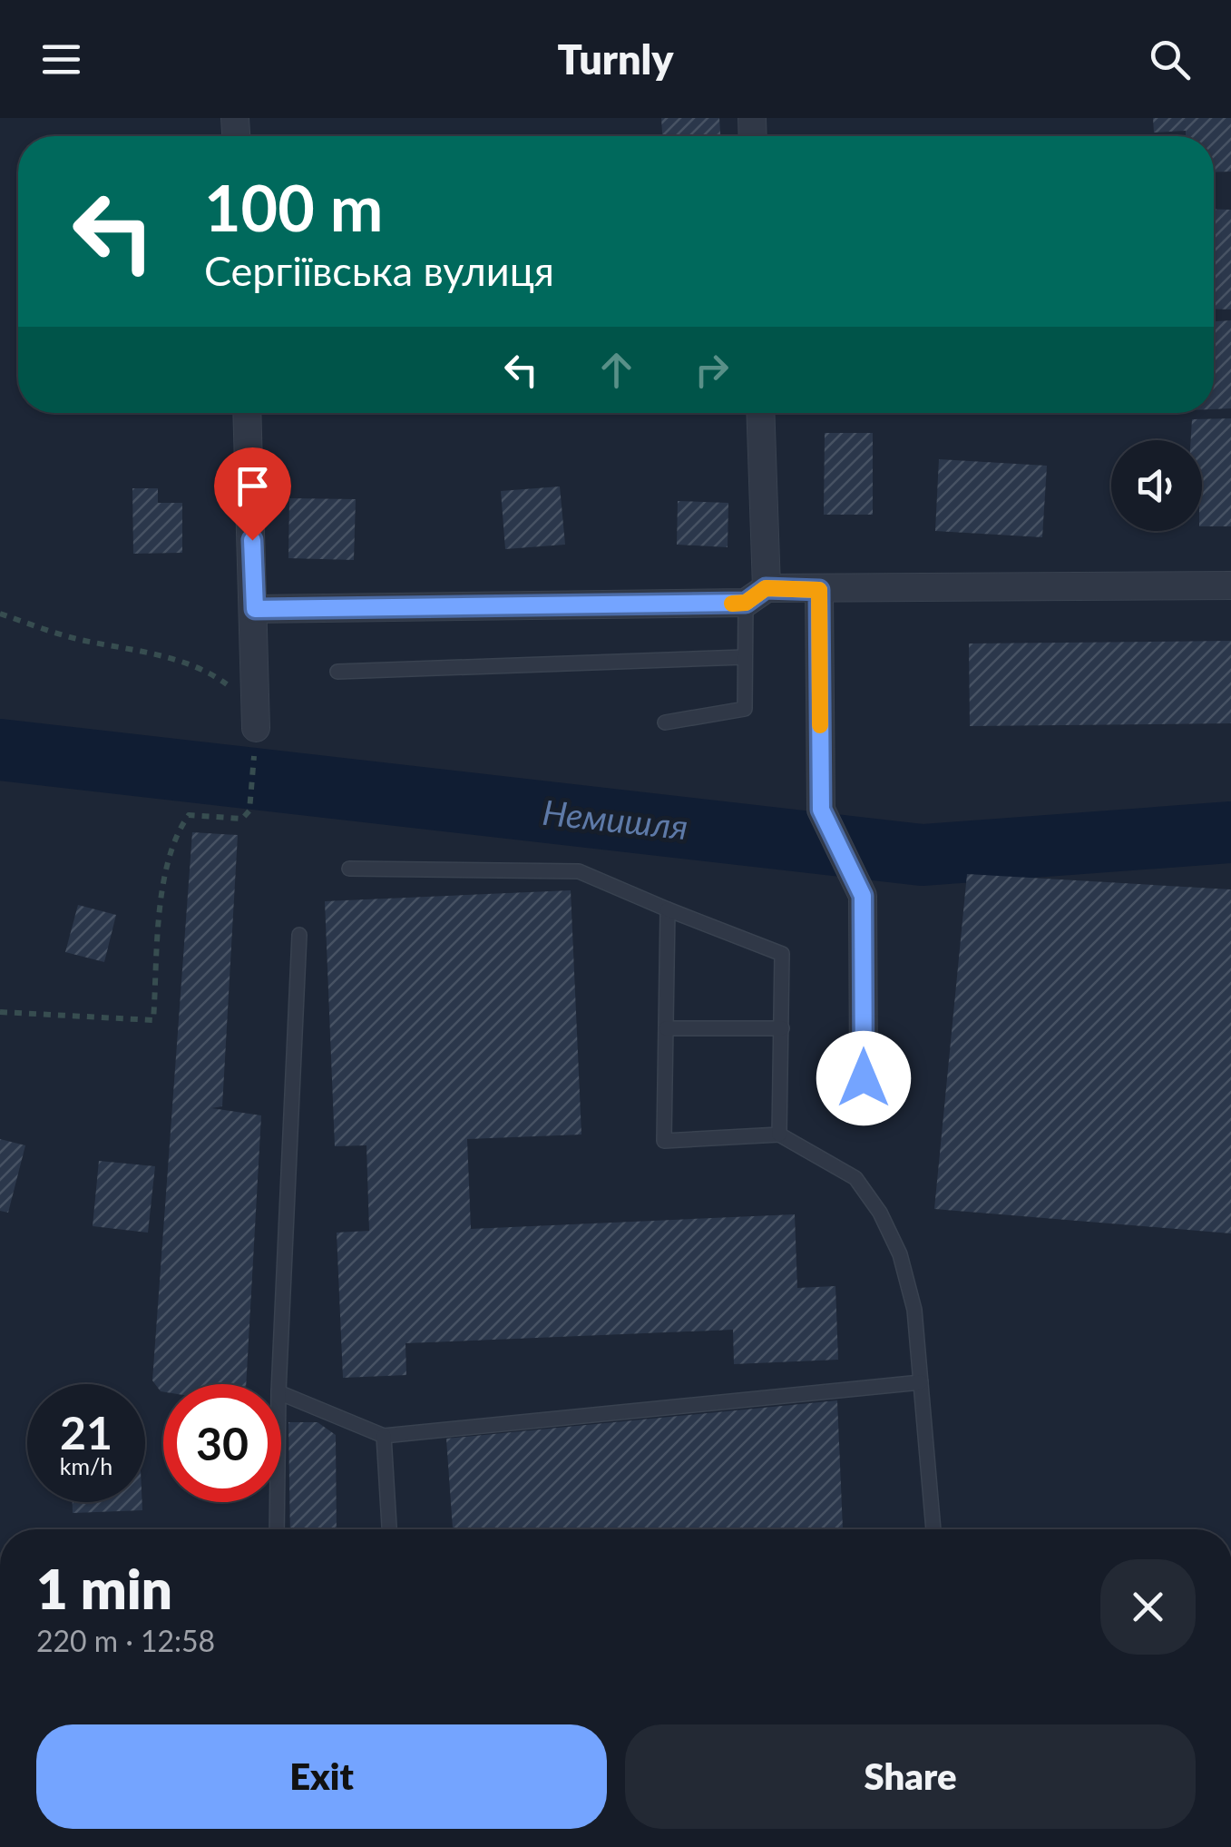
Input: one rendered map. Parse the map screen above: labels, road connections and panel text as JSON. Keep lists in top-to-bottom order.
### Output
{
  "water": ["Немишля"],
  "page": {
    "header": "Turnly",
    "turn": ["100 m", "Сергіївська вулиця"],
    "speed": "21 km/h",
    "limit": "30",
    "heading": ["1 min", "220 m · 12:58"],
    "buttons": ["Exit", "Share"]
  }
}
